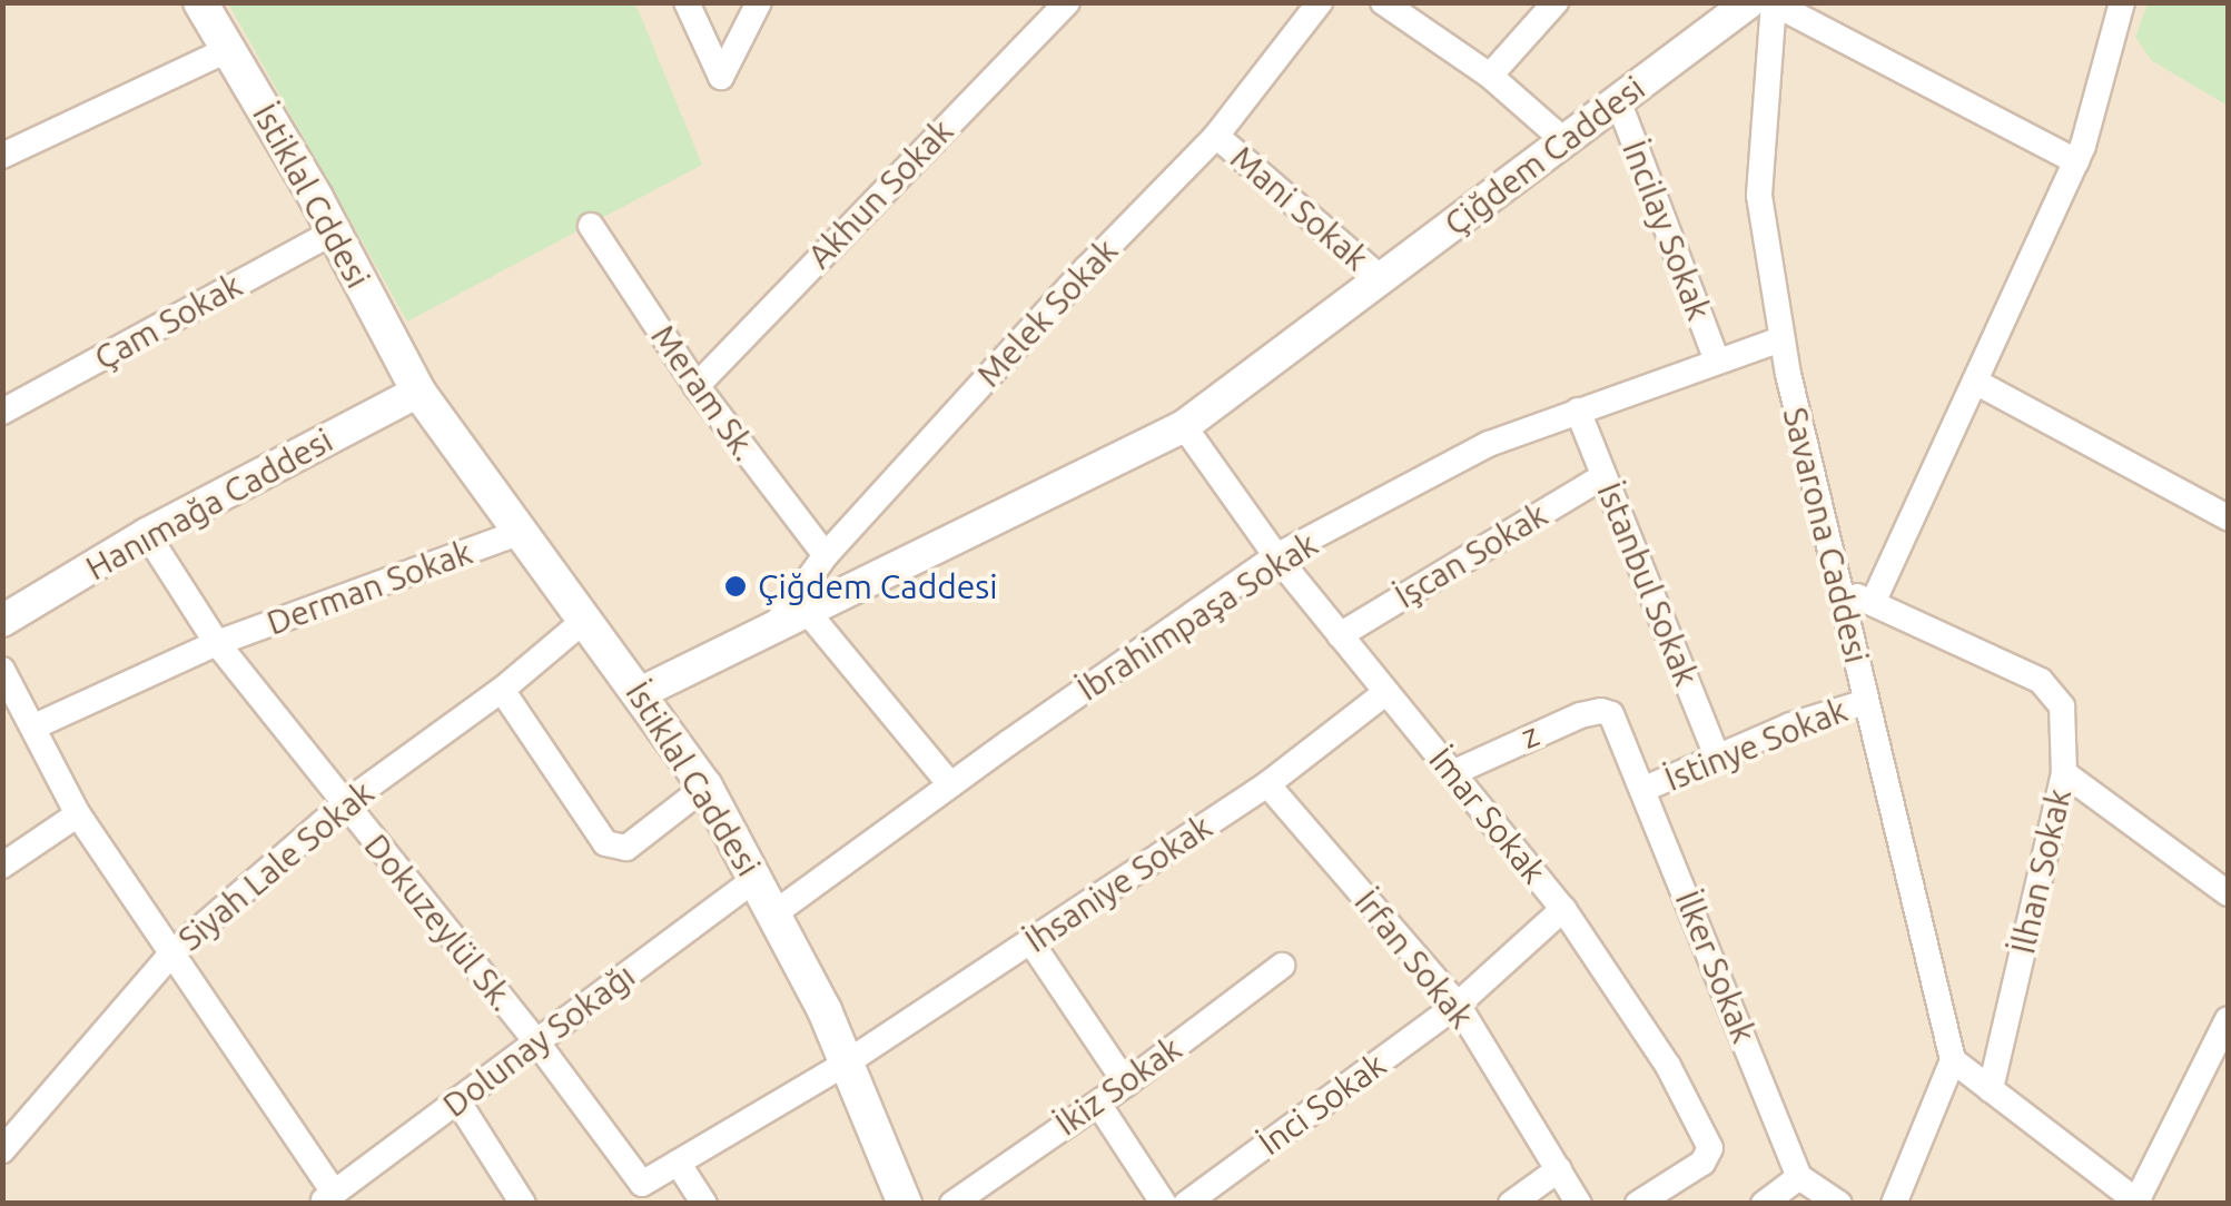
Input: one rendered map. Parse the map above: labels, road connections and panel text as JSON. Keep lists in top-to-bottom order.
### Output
{
  "streets": {
    "main road": ["İstiklal Cddesi", "İstiklal Caddesi"],
    "street": [
      "Çiğdem Caddesi",
      "Akhun Sokak",
      "Mani Sokak",
      "İncilay Sokak",
      "Melek Sokak",
      "Çam Sokak",
      "Meram Sk.",
      "Hanımağa Caddesi",
      "Savarona Caddesi",
      "İşcan Sokak",
      "İstanbul Sokak",
      "Derman Sokak",
      "İbrahimpaşa Sokak",
      "z",
      "İstinye Sokak",
      "İmar Sokak",
      "Siyah Lale Sokak",
      "İlhan Sokak",
      "İhsaniye Sokak",
      "Dokuzeylül Sk.",
      "İrfan Sokak",
      "İlker Sokak",
      "Dolunay Sokağı",
      "İkiz Sokak",
      "İnci Sokak"
    ]
  },
  "crossings": [
    ["Çiğdem Caddesi", "Mani Sokak"],
    ["Çiğdem Caddesi", "İncilay Sokak"],
    ["Çiğdem Caddesi", "Melek Sokak"],
    ["Çiğdem Caddesi", "İstiklal Caddesi"],
    ["Çiğdem Caddesi", "İmar Sokak"],
    ["Akhun Sokak", "Meram Sk."],
    ["İstiklal Cddesi", "Çam Sokak"],
    ["İstiklal Cddesi", "Hanımağa Caddesi"],
    ["İstiklal Cddesi", "İstiklal Caddesi"],
    ["Mani Sokak", "Melek Sokak"],
    ["İncilay Sokak", "İbrahimpaşa Sokak"],
    ["Melek Sokak", "Meram Sk."],
    ["Hanımağa Caddesi", "İstiklal Caddesi"],
    ["Hanımağa Caddesi", "Dokuzeylül Sk."],
    ["Savarona Caddesi", "İbrahimpaşa Sokak"],
    ["Savarona Caddesi", "İstinye Sokak"],
    ["Savarona Caddesi", "İlhan Sokak"],
    ["İşcan Sokak", "İstanbul Sokak"],
    ["İşcan Sokak", "İmar Sokak"],
    ["İstanbul Sokak", "İbrahimpaşa Sokak"],
    ["İstanbul Sokak", "İstinye Sokak"],
    ["Derman Sokak", "İstiklal Caddesi"],
    ["Derman Sokak", "Dokuzeylül Sk."],
    ["İbrahimpaşa Sokak", "İstiklal Caddesi"],
    ["İbrahimpaşa Sokak", "İmar Sokak"],
    ["z", "İmar Sokak"],
    ["z", "İlker Sokak"],
    ["İstinye Sokak", "İlker Sokak"],
    ["İstiklal Caddesi", "Siyah Lale Sokak"],
    ["İstiklal Caddesi", "İhsaniye Sokak"],
    ["İstiklal Caddesi", "Dolunay Sokağı"],
    ["İmar Sokak", "İhsaniye Sokak"],
    ["İmar Sokak", "İnci Sokak"],
    ["Siyah Lale Sokak", "Dokuzeylül Sk."],
    ["İhsaniye Sokak", "Dokuzeylül Sk."],
    ["İhsaniye Sokak", "İrfan Sokak"],
    ["Dokuzeylül Sk.", "Dolunay Sokağı"],
    ["İrfan Sokak", "İnci Sokak"]
  ],
  "places": ["Çiğdem Caddesi"]
}
